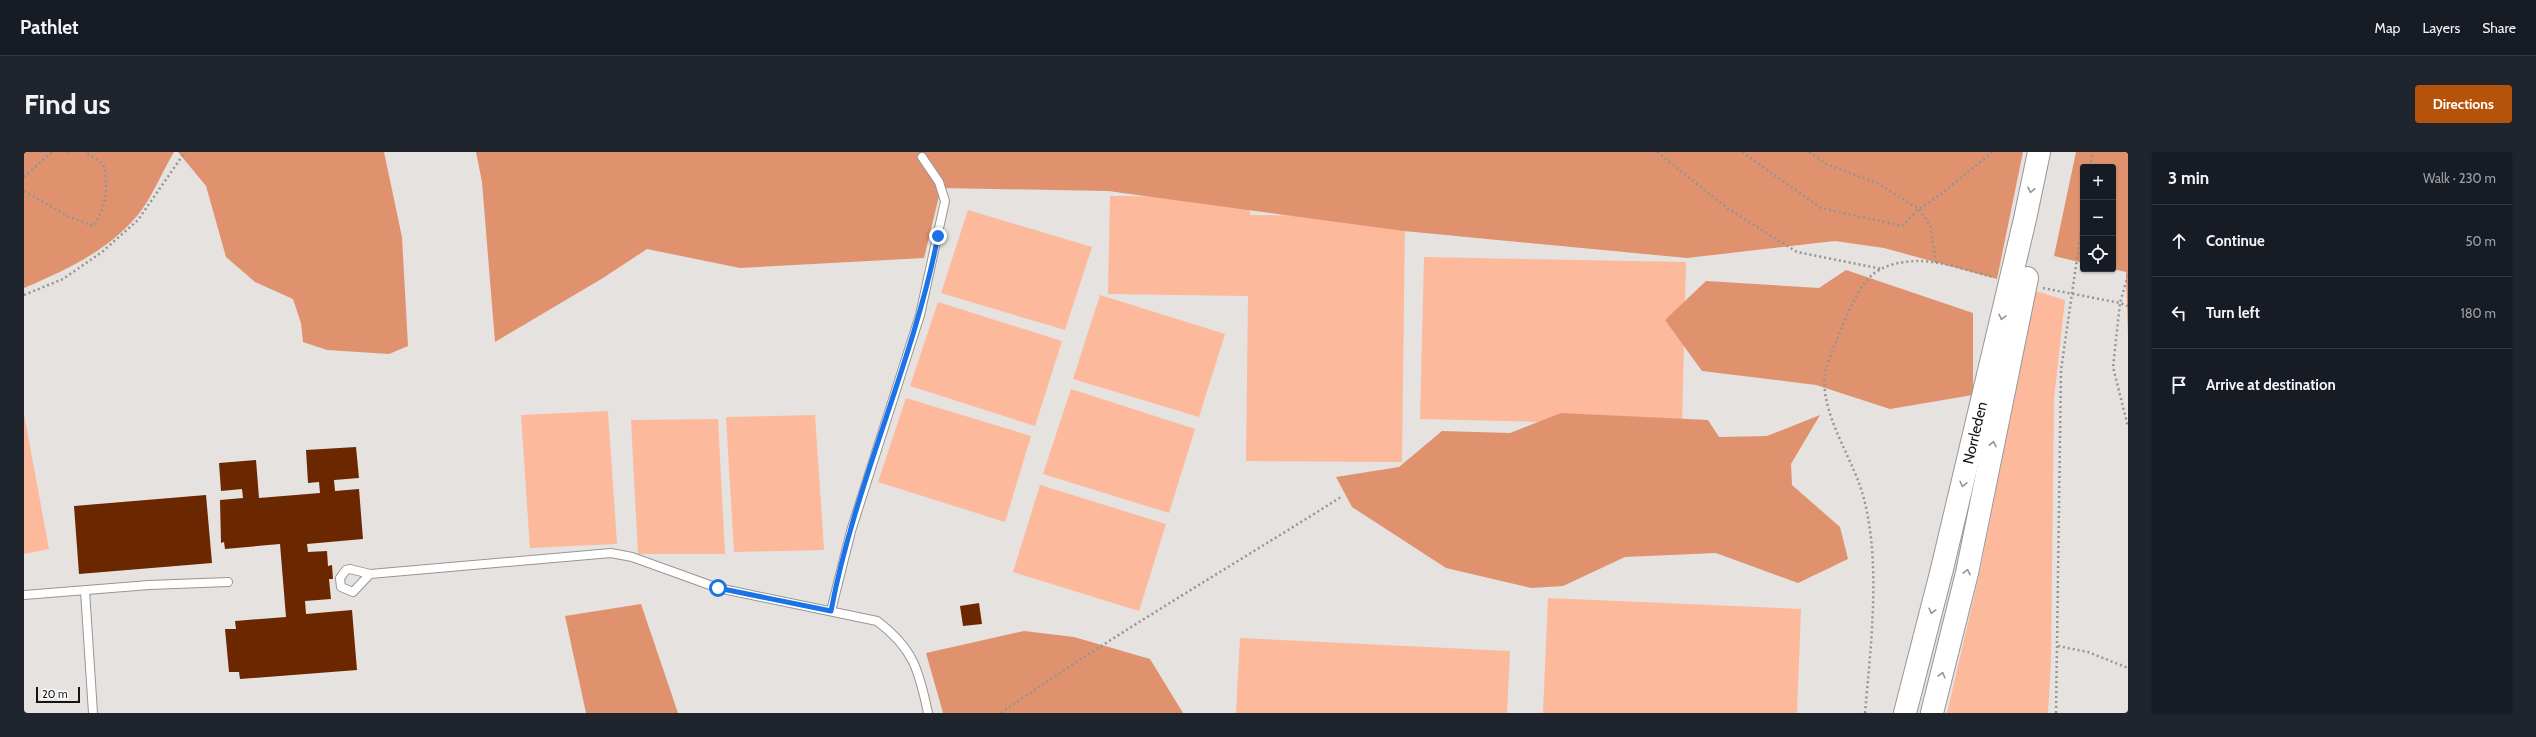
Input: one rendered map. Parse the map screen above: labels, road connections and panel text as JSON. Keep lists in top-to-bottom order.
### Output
{
  "streets": {
    "main road": ["Norrleden"]
  },
  "scale_bar": "20 m",
  "page": {
    "header": "Pathlet",
    "nav": ["Map", "Layers", "Share"],
    "buttons": "Directions",
    "title": "Find us",
    "heading": ["3 min", "Walk · 230 m"],
    "map_buttons": ["+", "−"],
    "list": [
      ["Continue", "50 m"],
      ["Turn left", "180 m"],
      "Arrive at destination"
    ],
    "scale": "20 m"
  }
}
